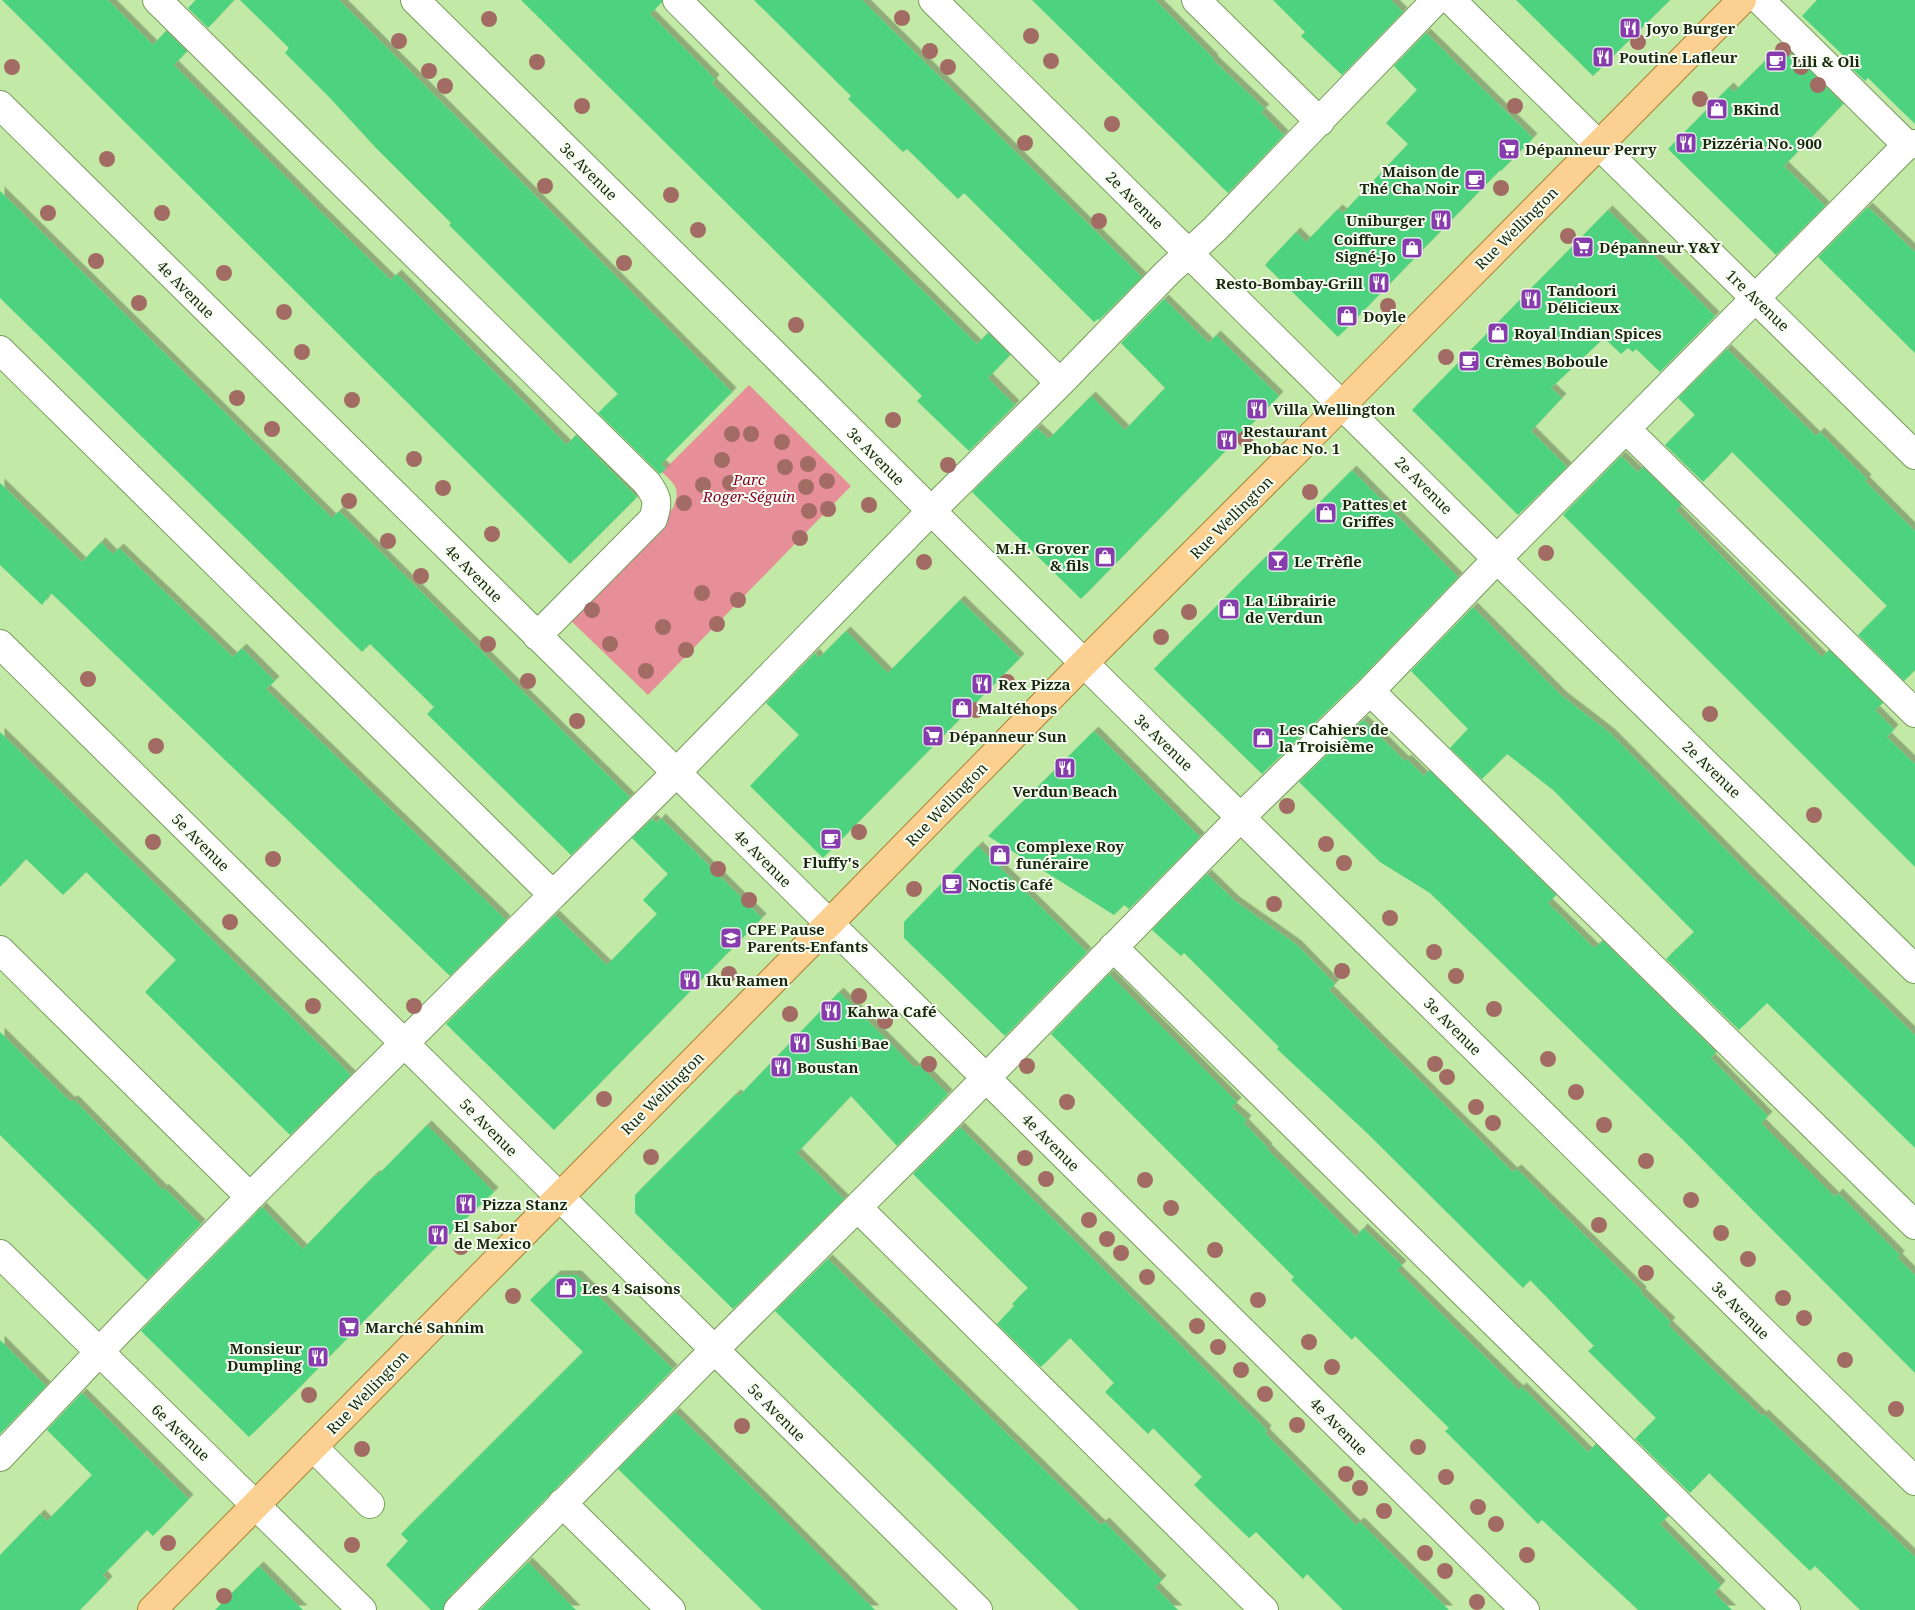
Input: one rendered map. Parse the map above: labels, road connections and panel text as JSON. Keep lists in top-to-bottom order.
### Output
{
  "streets": {
    "main road": ["Rue Wellington"],
    "street": [
      "3e Avenue",
      "2e Avenue",
      "4e Avenue",
      "1re Avenue",
      "5e Avenue",
      "6e Avenue"
    ]
  },
  "crossings": [
    ["3e Avenue", "Rue Wellington"],
    ["2e Avenue", "Rue Wellington"],
    ["Rue Wellington", "4e Avenue"],
    ["Rue Wellington", "1re Avenue"],
    ["Rue Wellington", "5e Avenue"],
    ["Rue Wellington", "6e Avenue"]
  ],
  "parks": ["Parc Roger-Séguin"],
  "places": {
    "restaurant": [
      "Joyo Burger",
      "Poutine Lafleur",
      "Pizzéria No. 900",
      "Uniburger",
      "Resto-Bombay-Grill",
      "Tandoori Délicieux",
      "Villa Wellington",
      "Restaurant Phobac No. 1",
      "Rex Pizza",
      "Verdun Beach",
      "Iku Ramen",
      "Kahwa Café",
      "Sushi Bae",
      "Boustan",
      "Pizza Stanz",
      "El Sabor de Mexico",
      "Monsieur Dumpling"
    ],
    "cafe": [
      "Lili & Oli",
      "Maison de Thé Cha Noir",
      "Crèmes Boboule",
      "Fluffy's",
      "Noctis Café"
    ],
    "shop": [
      "BKind",
      "Coiffure Signé-Jo",
      "Doyle",
      "Royal Indian Spices",
      "Pattes et Griffes",
      "M.H. Grover & fils",
      "La Librairie de Verdun",
      "Maltéhops",
      "Les Cahiers de la Troisième",
      "Complexe Roy funéraire",
      "Les 4 Saisons"
    ],
    "supermarket": [
      "Dépanneur Perry",
      "Dépanneur Y&Y",
      "Dépanneur Sun",
      "Marché Sahnim"
    ],
    "bar": ["Le Trèfle"],
    "school or university": ["CPE Pause Parents-Enfants"]
  }
}
